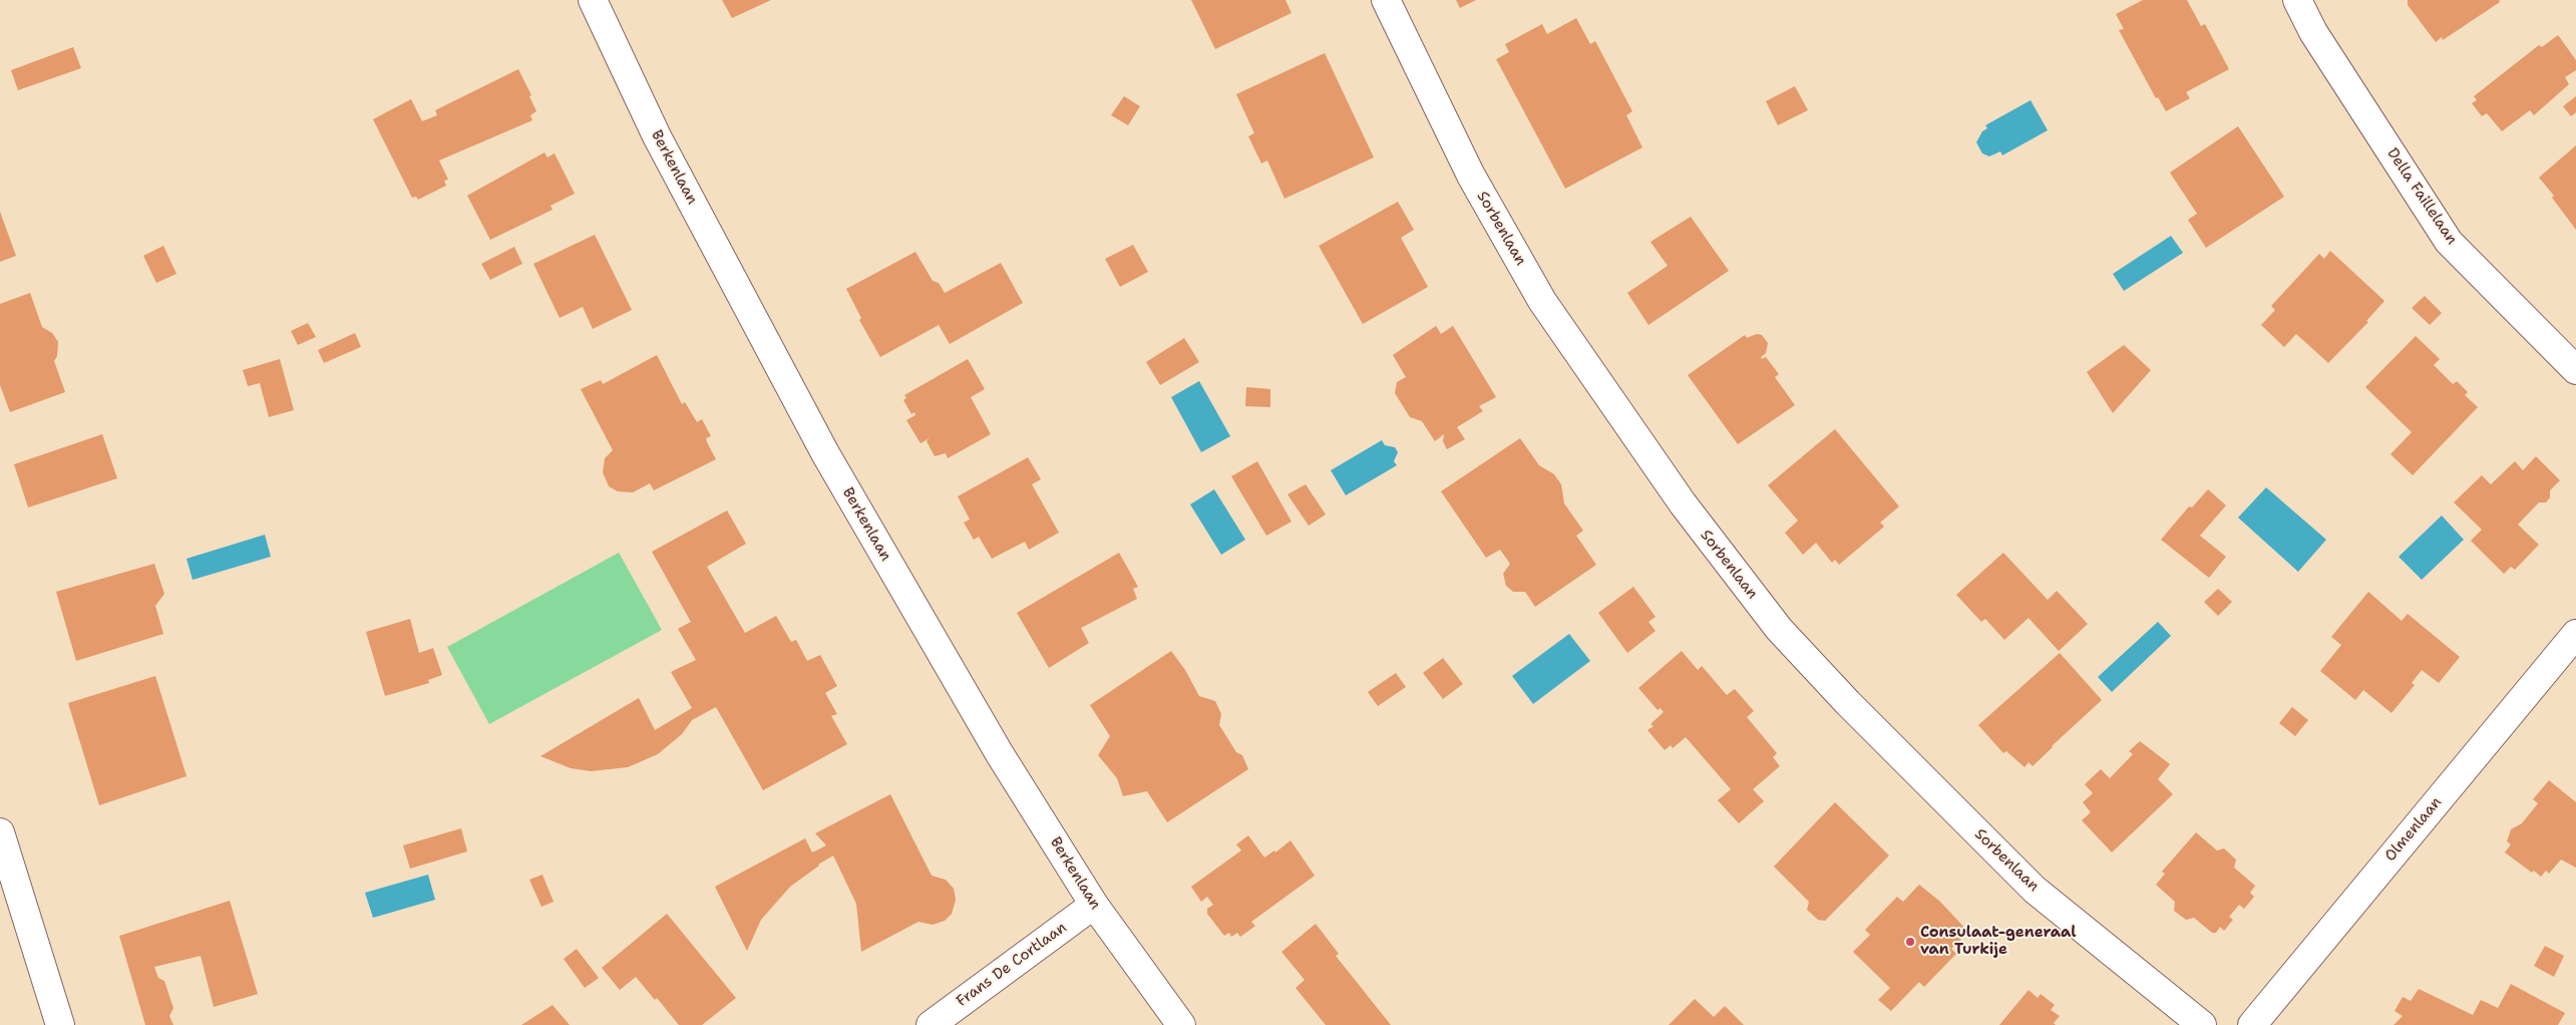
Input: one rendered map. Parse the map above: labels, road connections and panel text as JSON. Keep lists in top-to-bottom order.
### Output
{
  "streets": {
    "street": [
      "Berkenlaan",
      "Della Faillelaan",
      "Sorbenlaan",
      "Olmenlaan",
      "Frans De Cortlaan"
    ]
  },
  "crossings": [
    ["Berkenlaan", "Frans De Cortlaan"]
  ],
  "places": ["Consulaat-generaal van Turkije"]
}
